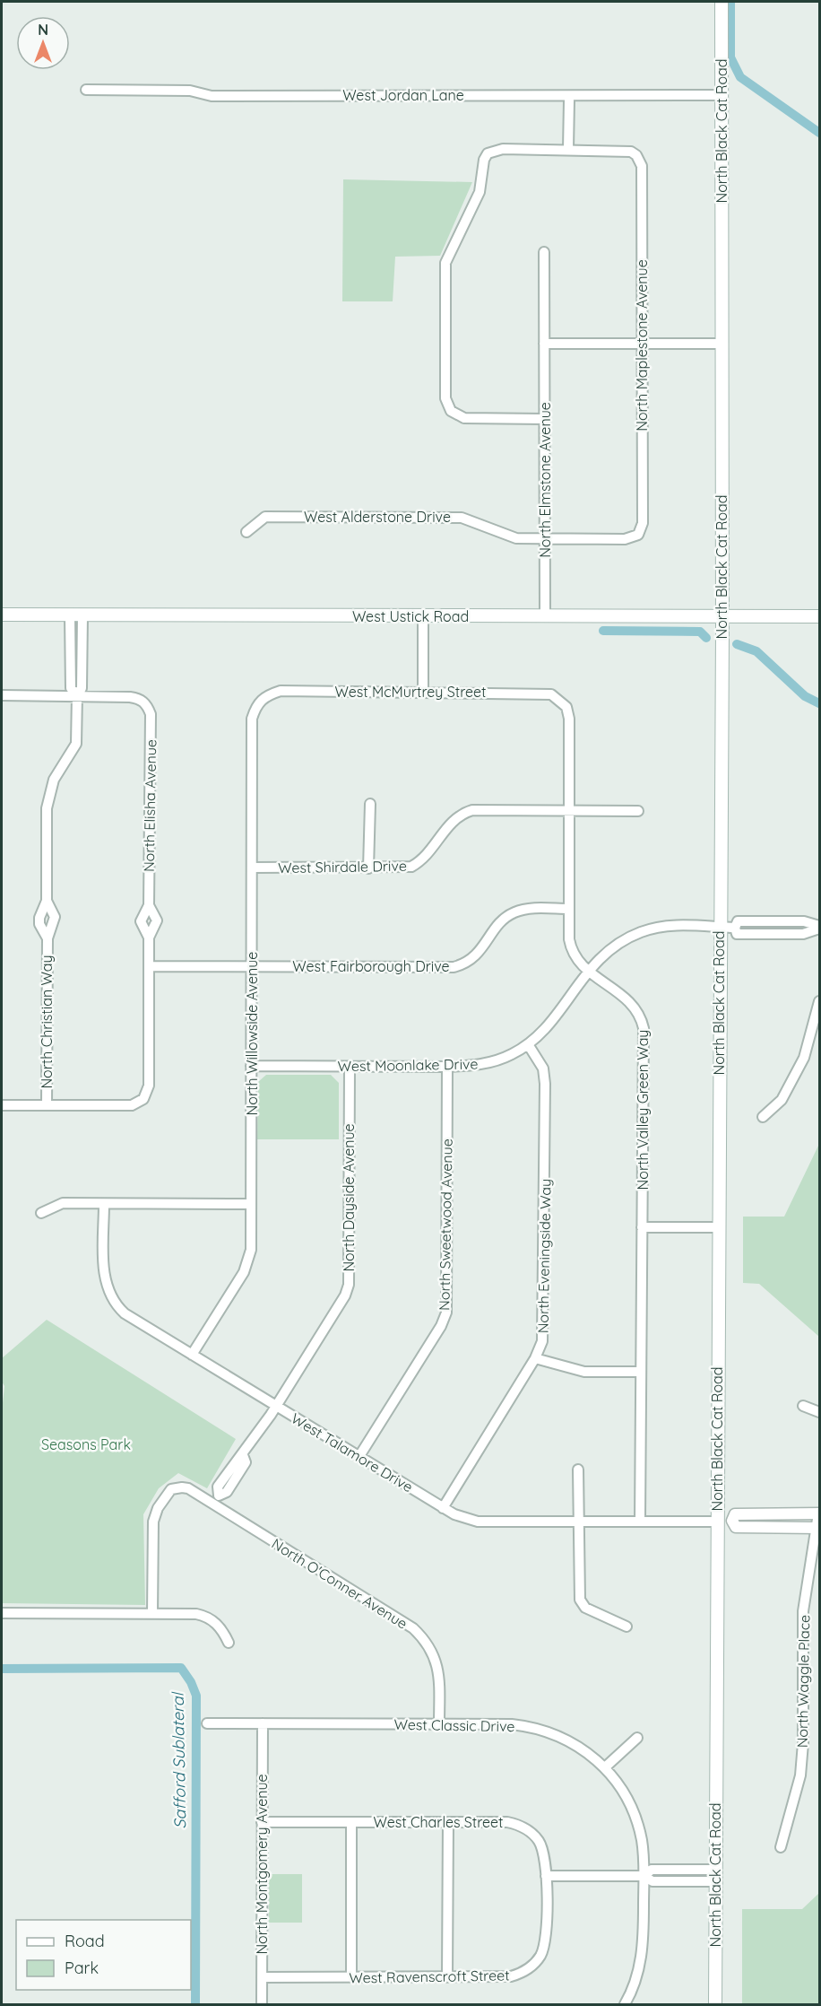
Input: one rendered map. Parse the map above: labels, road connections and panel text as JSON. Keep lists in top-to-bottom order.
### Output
{
  "streets": {
    "main road": ["North Black Cat Road", "West Ustick Road"],
    "street": [
      "West Jordan Lane",
      "North Maplestone Avenue",
      "North Elmstone Avenue",
      "West Alderstone Drive",
      "West McMurtrey Street",
      "North Elisha Avenue",
      "West Shirdale Drive",
      "West Fairborough Drive",
      "North Christian Way",
      "North Willowside Avenue",
      "West Moonlake Drive",
      "North Valley Green Way",
      "North Dayside Avenue",
      "North Sweetwood Avenue",
      "North Eveningside Way",
      "West Talamore Drive",
      "North O'Conner Avenue",
      "North Waggle Place",
      "West Classic Drive",
      "West Charles Street",
      "North Montgomery Avenue",
      "West Ravenscroft Street"
    ]
  },
  "crossings": [
    ["West Jordan Lane", "North Black Cat Road"],
    ["North Black Cat Road", "West Ustick Road"],
    ["North Black Cat Road", "West Moonlake Drive"],
    ["North Black Cat Road", "West Talamore Drive"],
    ["North Maplestone Avenue", "West Alderstone Drive"],
    ["North Elmstone Avenue", "West Alderstone Drive"],
    ["North Elmstone Avenue", "West Ustick Road"],
    ["West Ustick Road", "North Christian Way"],
    ["West McMurtrey Street", "North Willowside Avenue"],
    ["West McMurtrey Street", "North Valley Green Way"],
    ["North Elisha Avenue", "West Fairborough Drive"],
    ["North Elisha Avenue", "North Christian Way"],
    ["West Shirdale Drive", "North Willowside Avenue"],
    ["West Shirdale Drive", "North Valley Green Way"],
    ["West Fairborough Drive", "North Willowside Avenue"],
    ["West Fairborough Drive", "North Valley Green Way"],
    ["North Willowside Avenue", "West Moonlake Drive"],
    ["North Willowside Avenue", "West Talamore Drive"],
    ["West Moonlake Drive", "North Valley Green Way"],
    ["West Moonlake Drive", "North Dayside Avenue"],
    ["West Moonlake Drive", "North Sweetwood Avenue"],
    ["West Moonlake Drive", "North Eveningside Way"],
    ["North Valley Green Way", "West Talamore Drive"],
    ["North Dayside Avenue", "West Talamore Drive"],
    ["North Dayside Avenue", "North O'Conner Avenue"],
    ["North Sweetwood Avenue", "West Talamore Drive"],
    ["North Eveningside Way", "West Talamore Drive"],
    ["North O'Conner Avenue", "West Classic Drive"],
    ["West Classic Drive", "North Montgomery Avenue"],
    ["West Charles Street", "North Montgomery Avenue"],
    ["West Charles Street", "West Ravenscroft Street"],
    ["North Montgomery Avenue", "West Ravenscroft Street"]
  ],
  "water": ["Safford Sublateral"],
  "parks": ["Seasons Park"],
  "legend": ["Road", "Park"],
  "north": "top"
}
